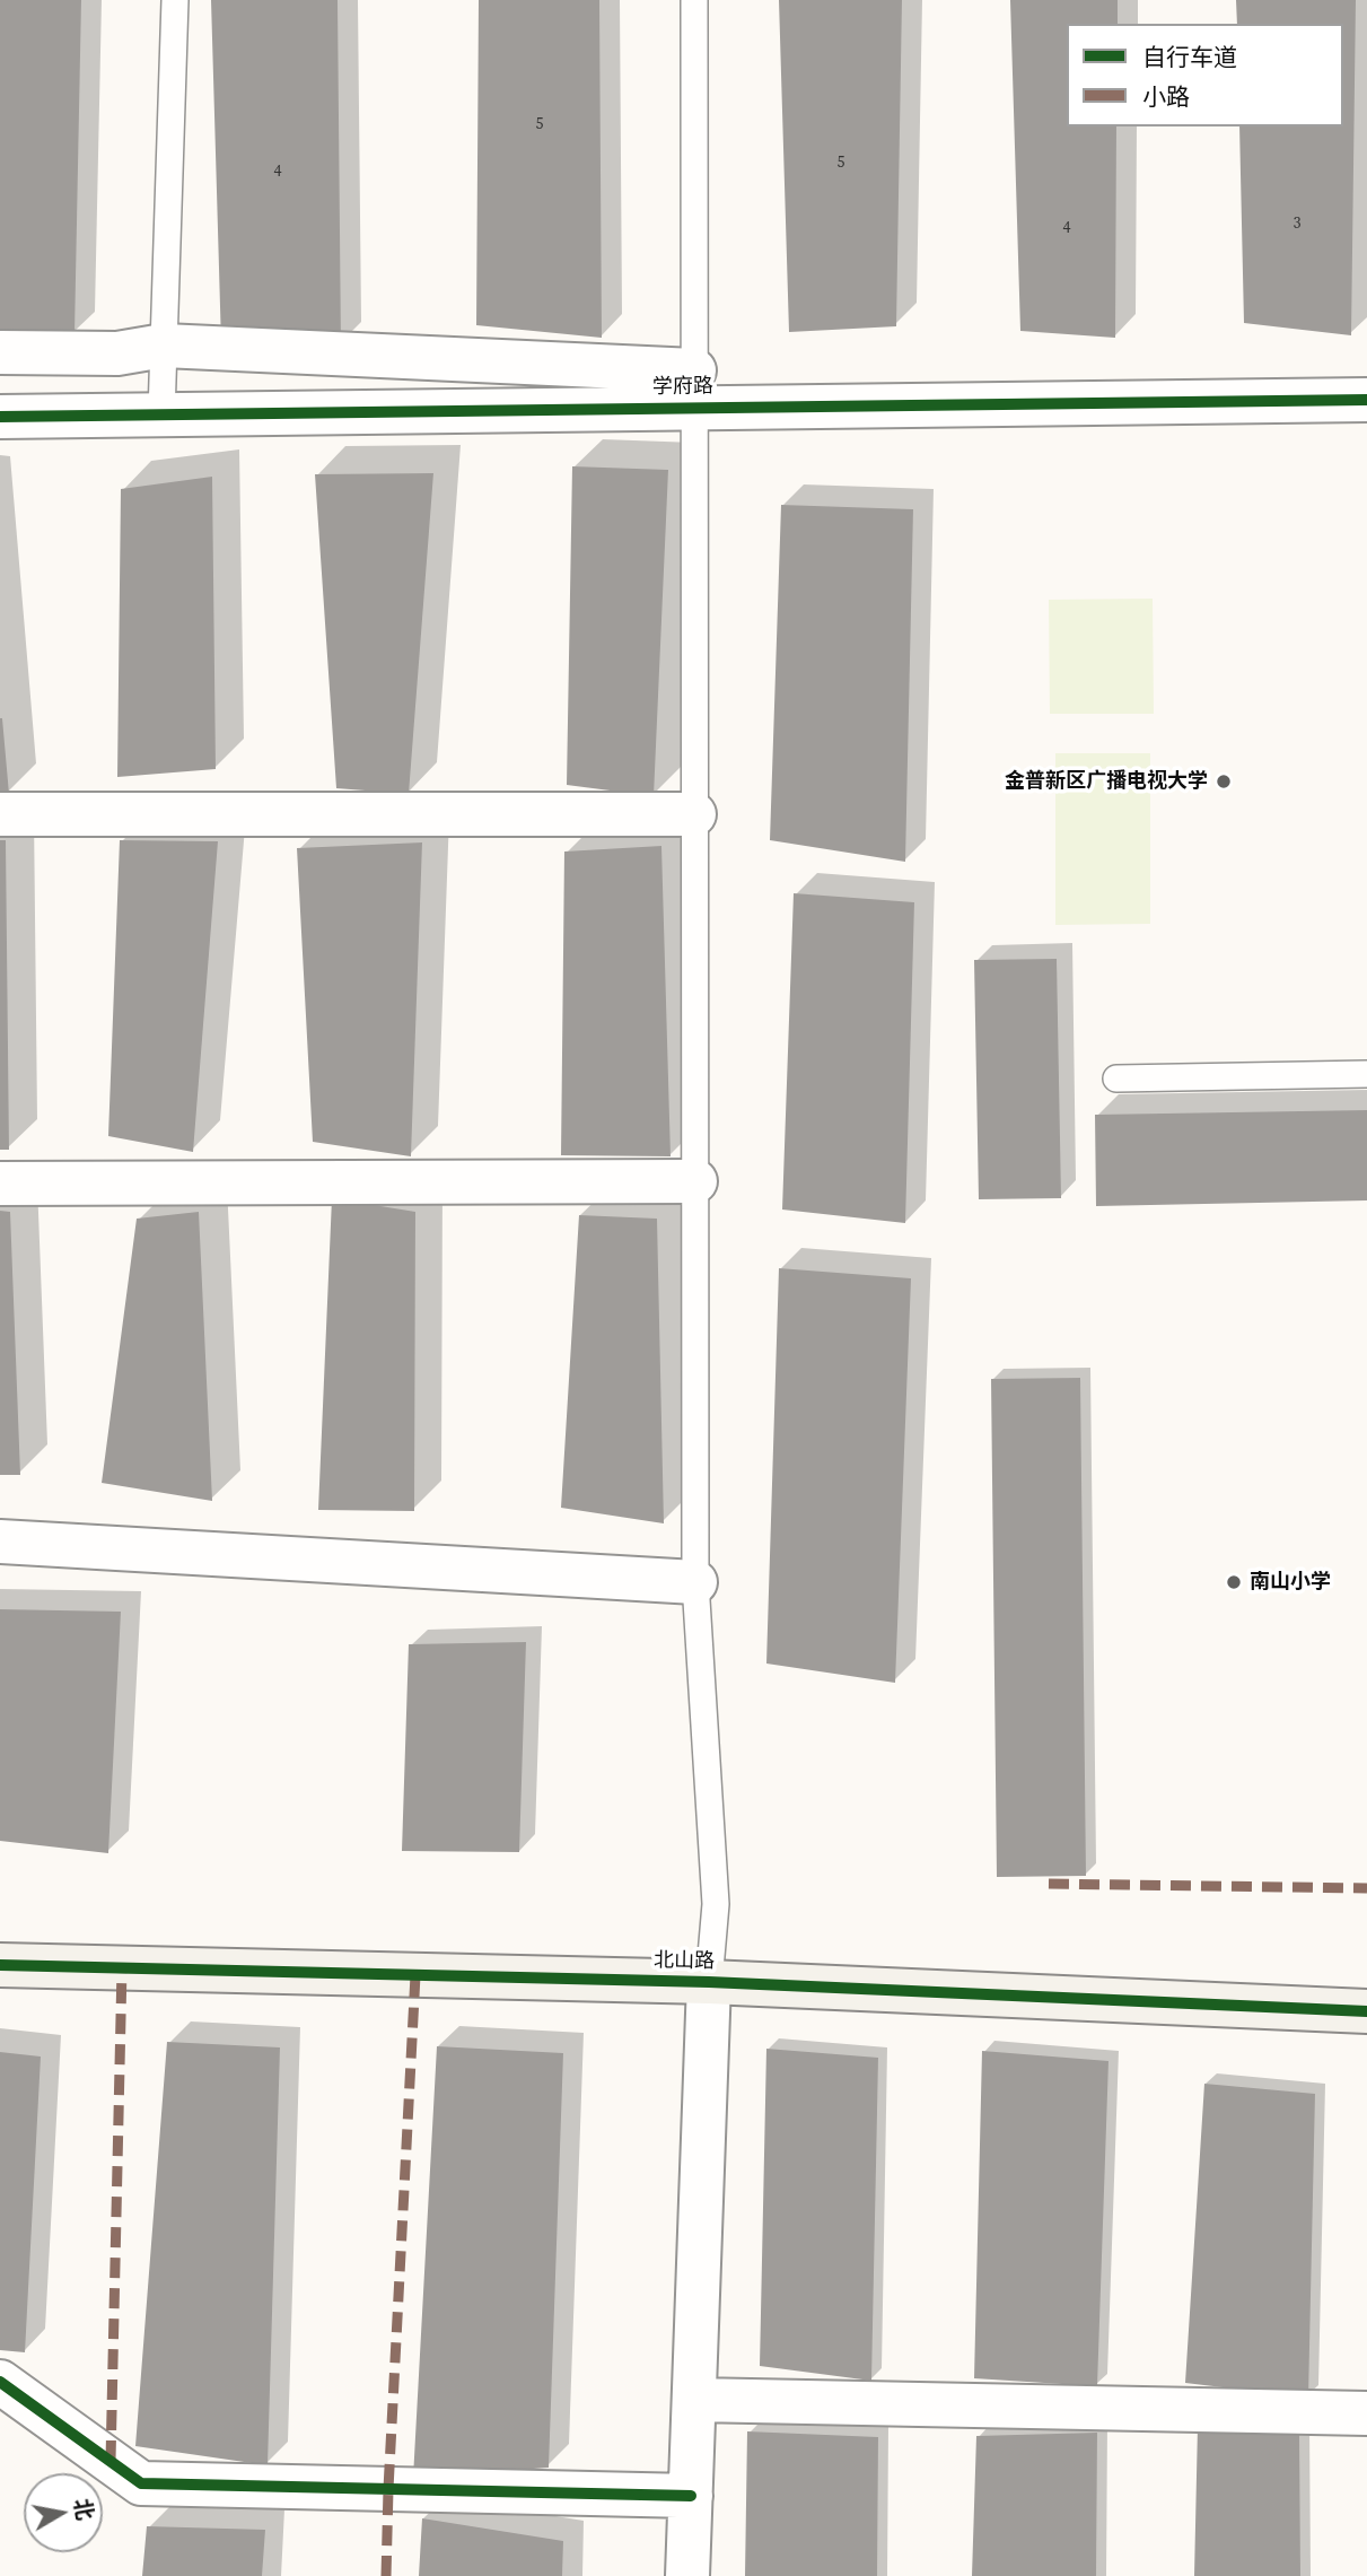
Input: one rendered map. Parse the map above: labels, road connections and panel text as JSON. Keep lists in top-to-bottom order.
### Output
{
  "streets": {
    "street": ["学府路", "北山路"]
  },
  "places": ["金普新区广播电视大学", "南山小学"],
  "house_numbers": [
    "5",
    "5",
    "4",
    "3",
    "4"
  ],
  "legend": ["自行车道", "小路"],
  "north": "right"
}
